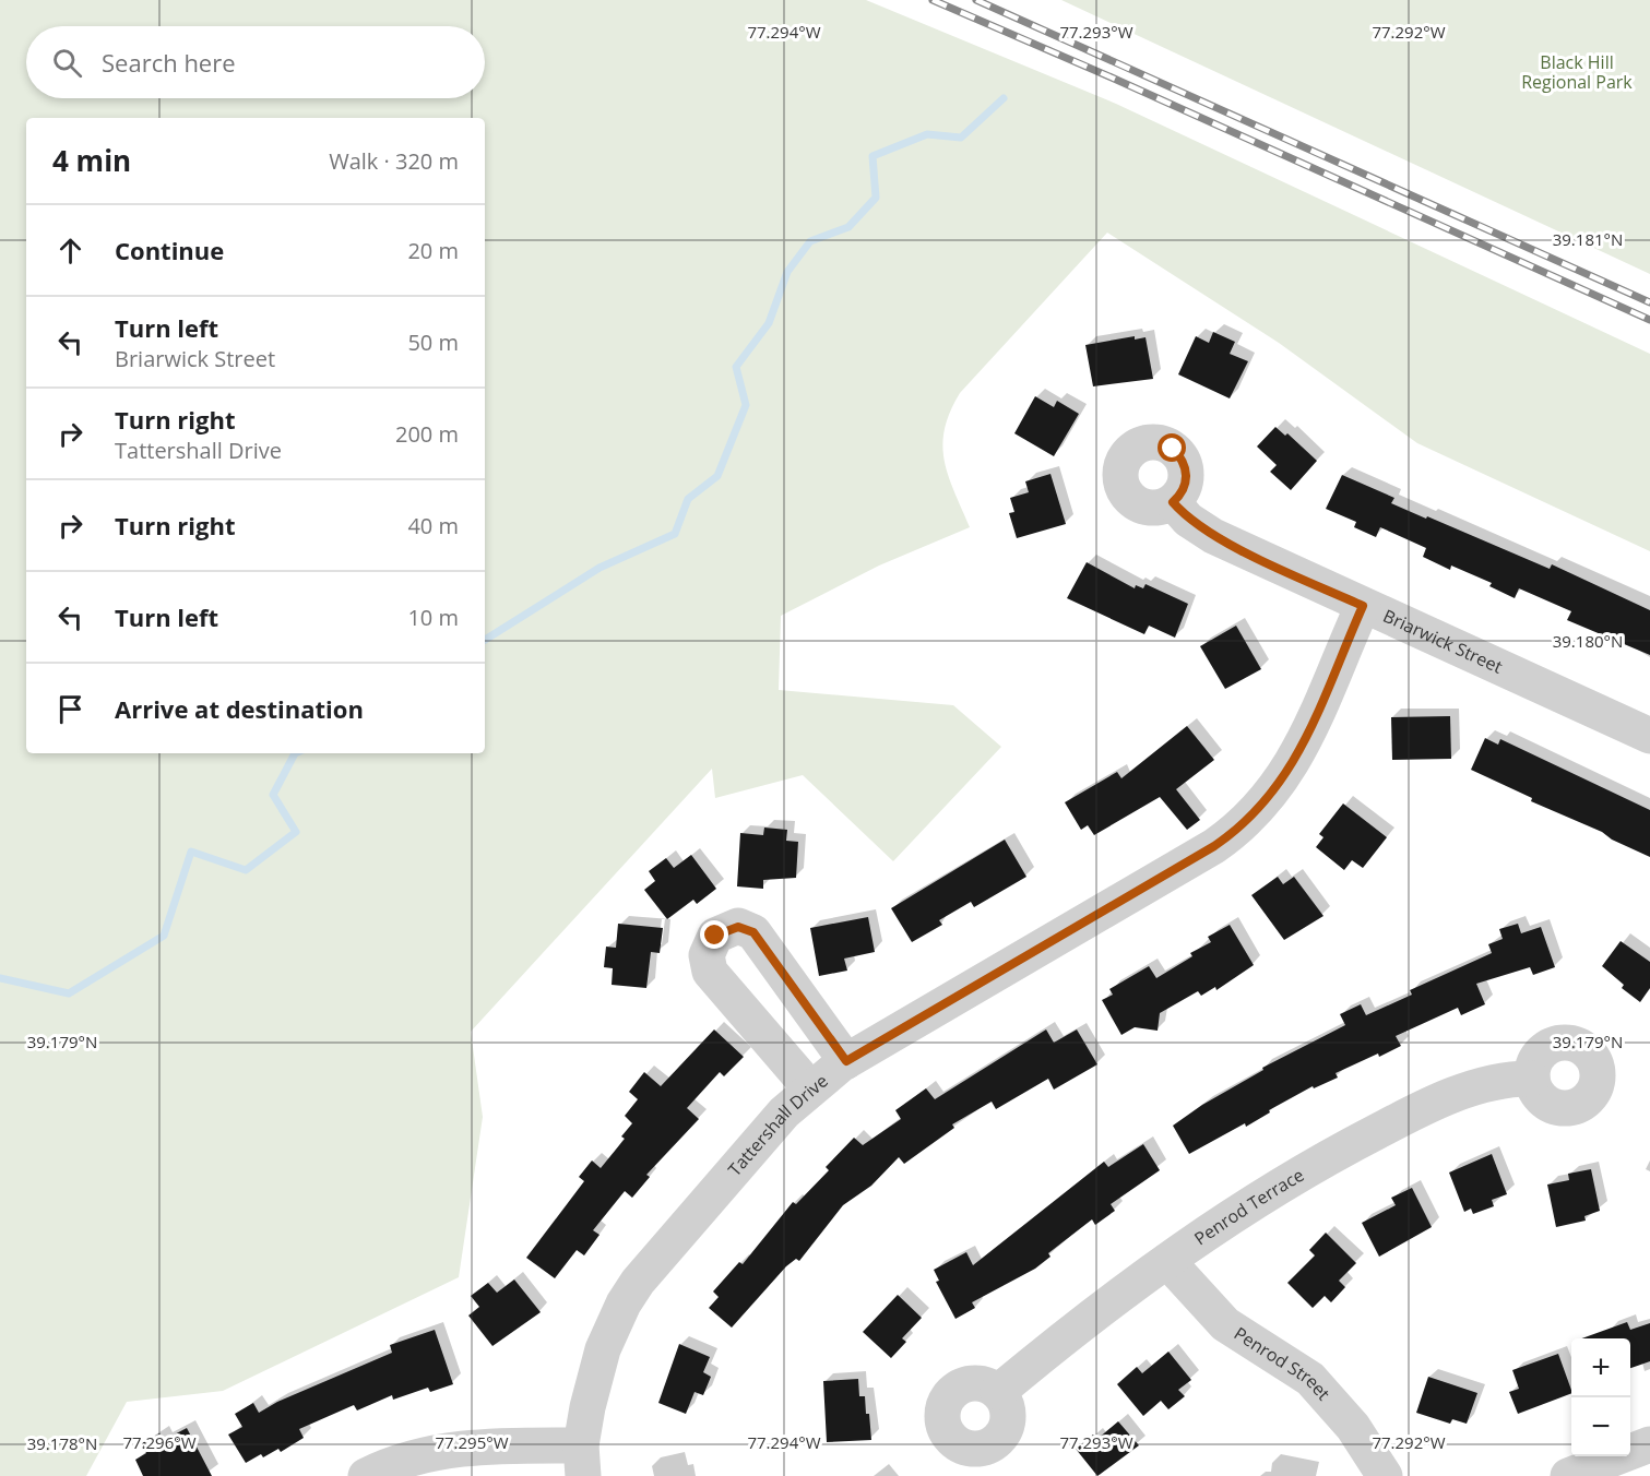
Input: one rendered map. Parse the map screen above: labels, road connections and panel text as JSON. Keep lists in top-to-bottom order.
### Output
{
  "streets": {
    "street": [
      "Briarwick Street",
      "Tattershall Drive",
      "Penrod Terrace",
      "Penrod Street"
    ]
  },
  "crossings": [
    ["Briarwick Street", "Tattershall Drive"],
    ["Penrod Terrace", "Penrod Street"]
  ],
  "parks": ["Black Hill Regional Park"],
  "page": {
    "search": "Search here",
    "heading": ["4 min", "Walk · 320 m"],
    "list": [
      ["Continue", "20 m"],
      ["Turn left", "Briarwick Street", "50 m"],
      ["Turn right", "Tattershall Drive", "200 m"],
      ["Turn right", "40 m"],
      ["Turn left", "10 m"],
      "Arrive at destination"
    ],
    "map_buttons": ["+", "−"]
  },
  "coordinates": [
    "77.294°W",
    "77.293°W",
    "77.292°W",
    "39.181°N",
    "39.180°N",
    "39.179°N",
    "77.296°W",
    "77.295°W",
    "39.178°N"
  ]
}
